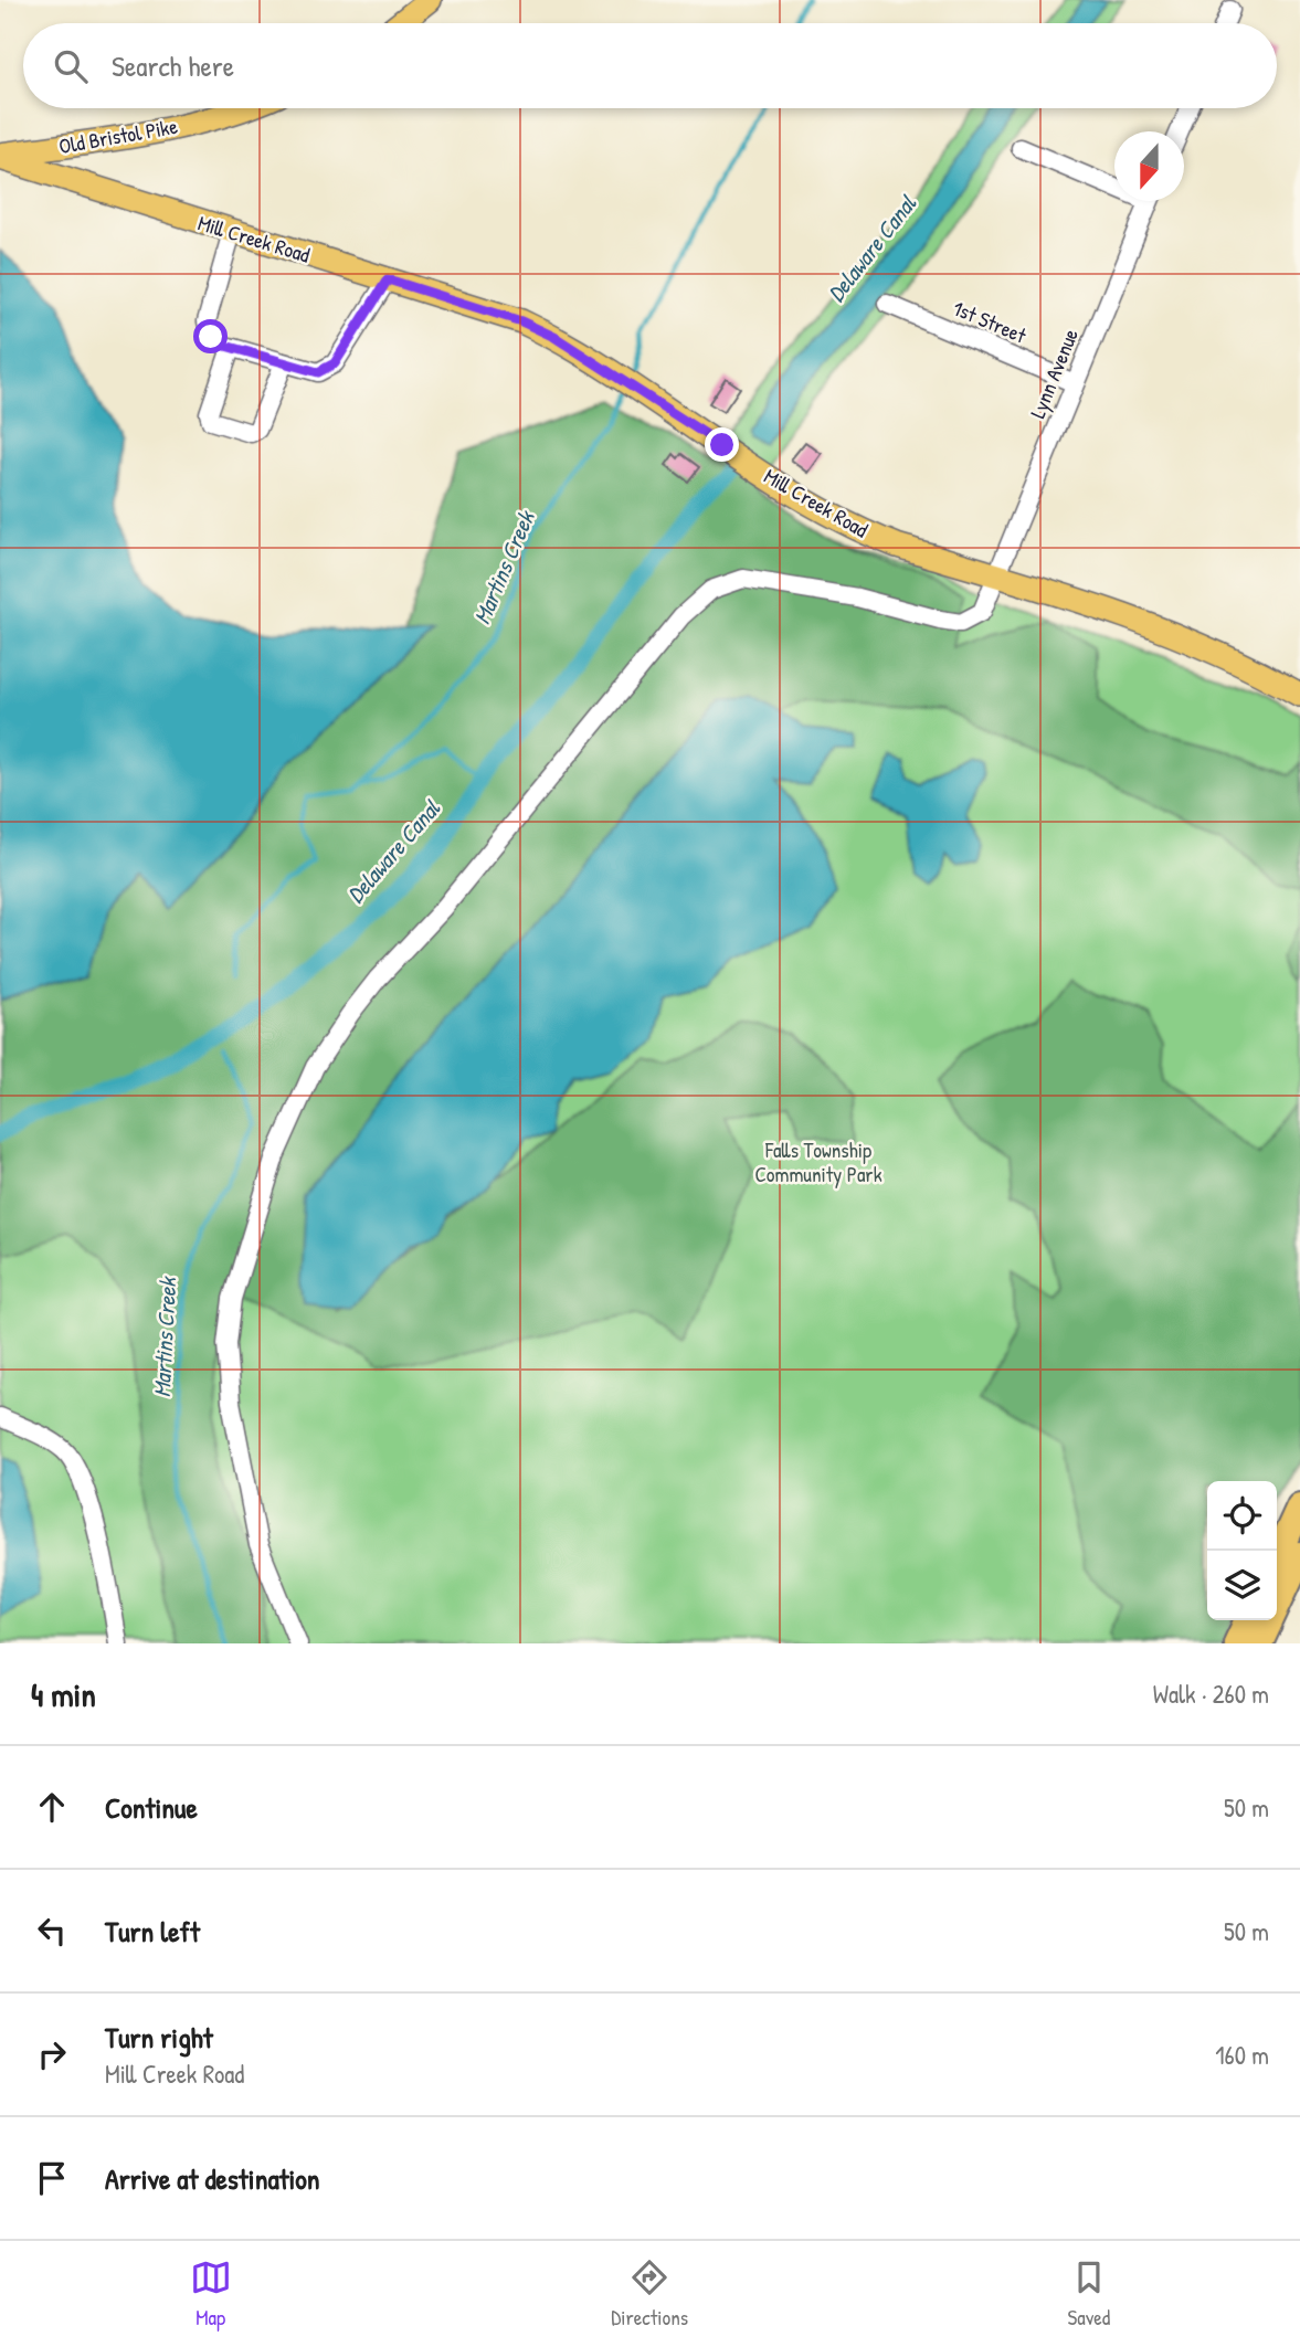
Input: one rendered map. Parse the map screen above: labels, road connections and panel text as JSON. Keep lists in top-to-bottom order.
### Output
{
  "streets": {
    "main road": ["Old Bristol Pike", "Mill Creek Road"],
    "street": ["1st Street", "Lynn Avenue"]
  },
  "crossings": [
    ["Old Bristol Pike", "Mill Creek Road"],
    ["Mill Creek Road", "Lynn Avenue"],
    ["1st Street", "Lynn Avenue"]
  ],
  "water": ["Delaware Canal", "Martins Creek"],
  "parks": ["Falls Township Community Park"],
  "north": "bottom",
  "page": {
    "search": "Search here",
    "heading": ["4 min", "Walk · 260 m"],
    "list": [
      ["Continue", "50 m"],
      ["Turn left", "50 m"],
      ["Turn right", "Mill Creek Road", "160 m"],
      "Arrive at destination"
    ],
    "nav": ["Map", "Directions", "Saved"]
  }
}
